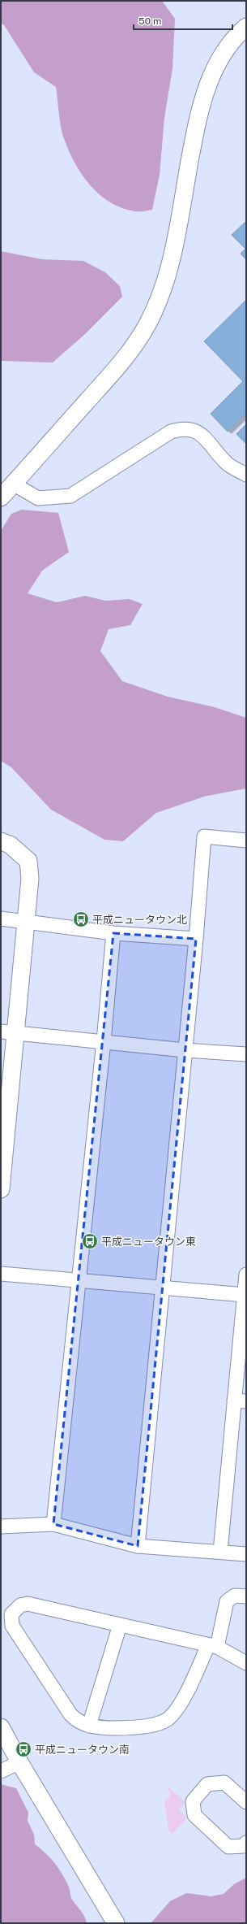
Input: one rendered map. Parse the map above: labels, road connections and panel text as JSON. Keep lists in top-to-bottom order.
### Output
{
  "places": {
    "bus stop": ["平成ニュータウン北", "平成ニュータウン東", "平成ニュータウン南"]
  },
  "scale_bar": "50 m"
}
